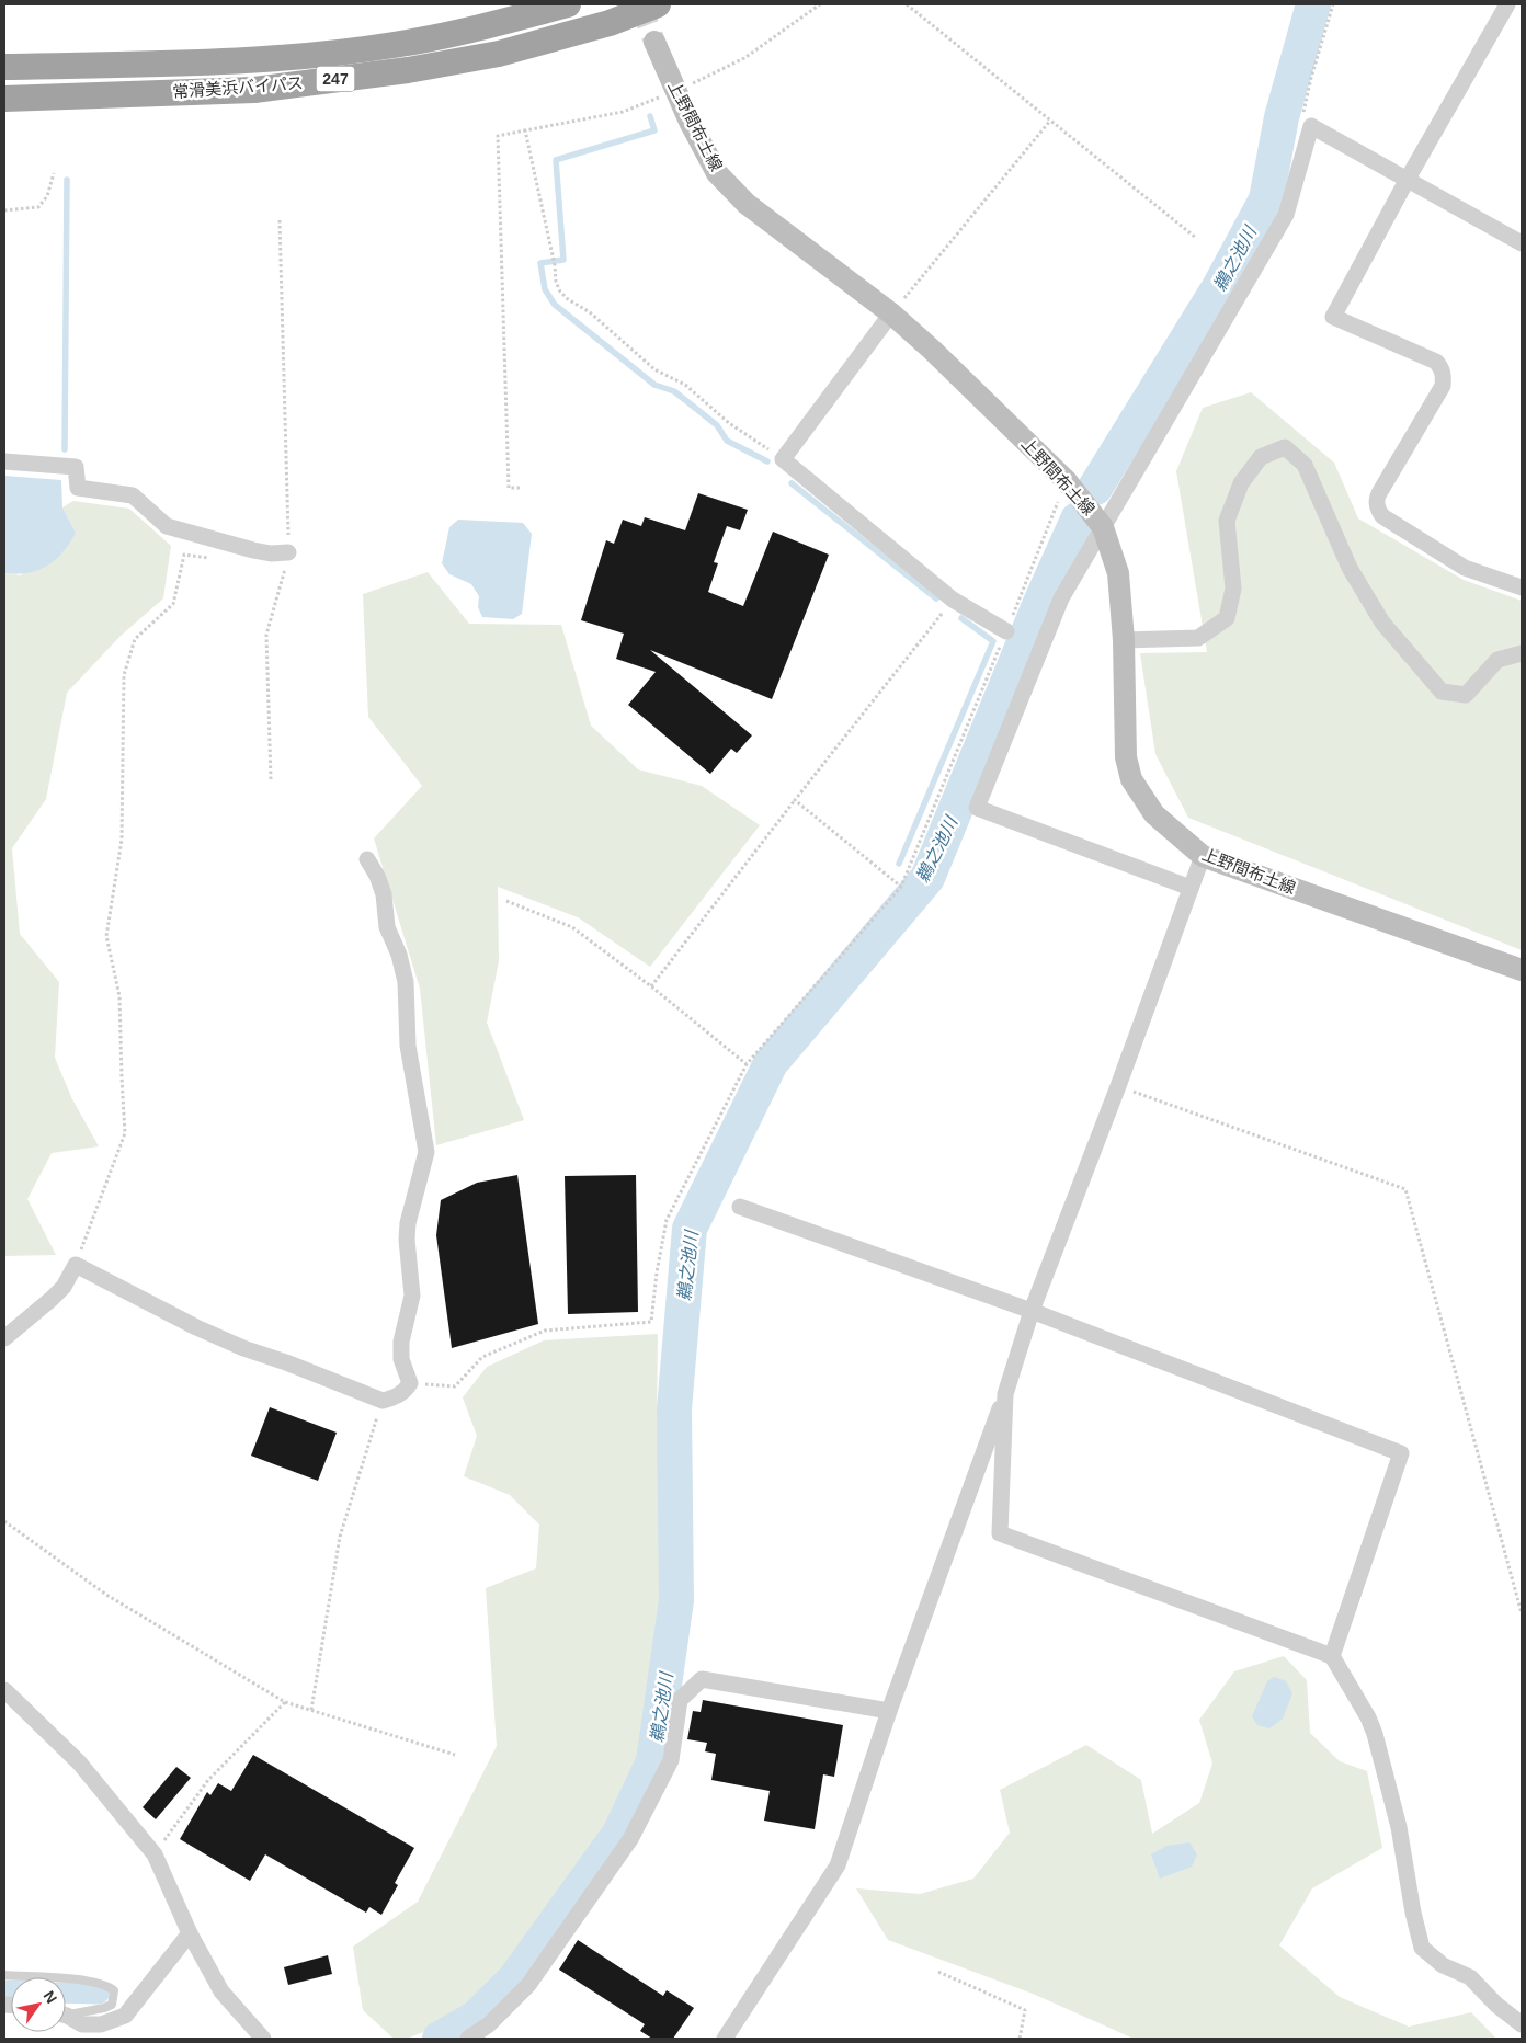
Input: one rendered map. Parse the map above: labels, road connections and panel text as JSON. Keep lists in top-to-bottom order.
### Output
{
  "streets": {
    "highway": ["247", "常滑美浜バイパス"],
    "main road": ["上野間布土線"]
  },
  "water": ["鵜之池川"],
  "north": "top right"
}
